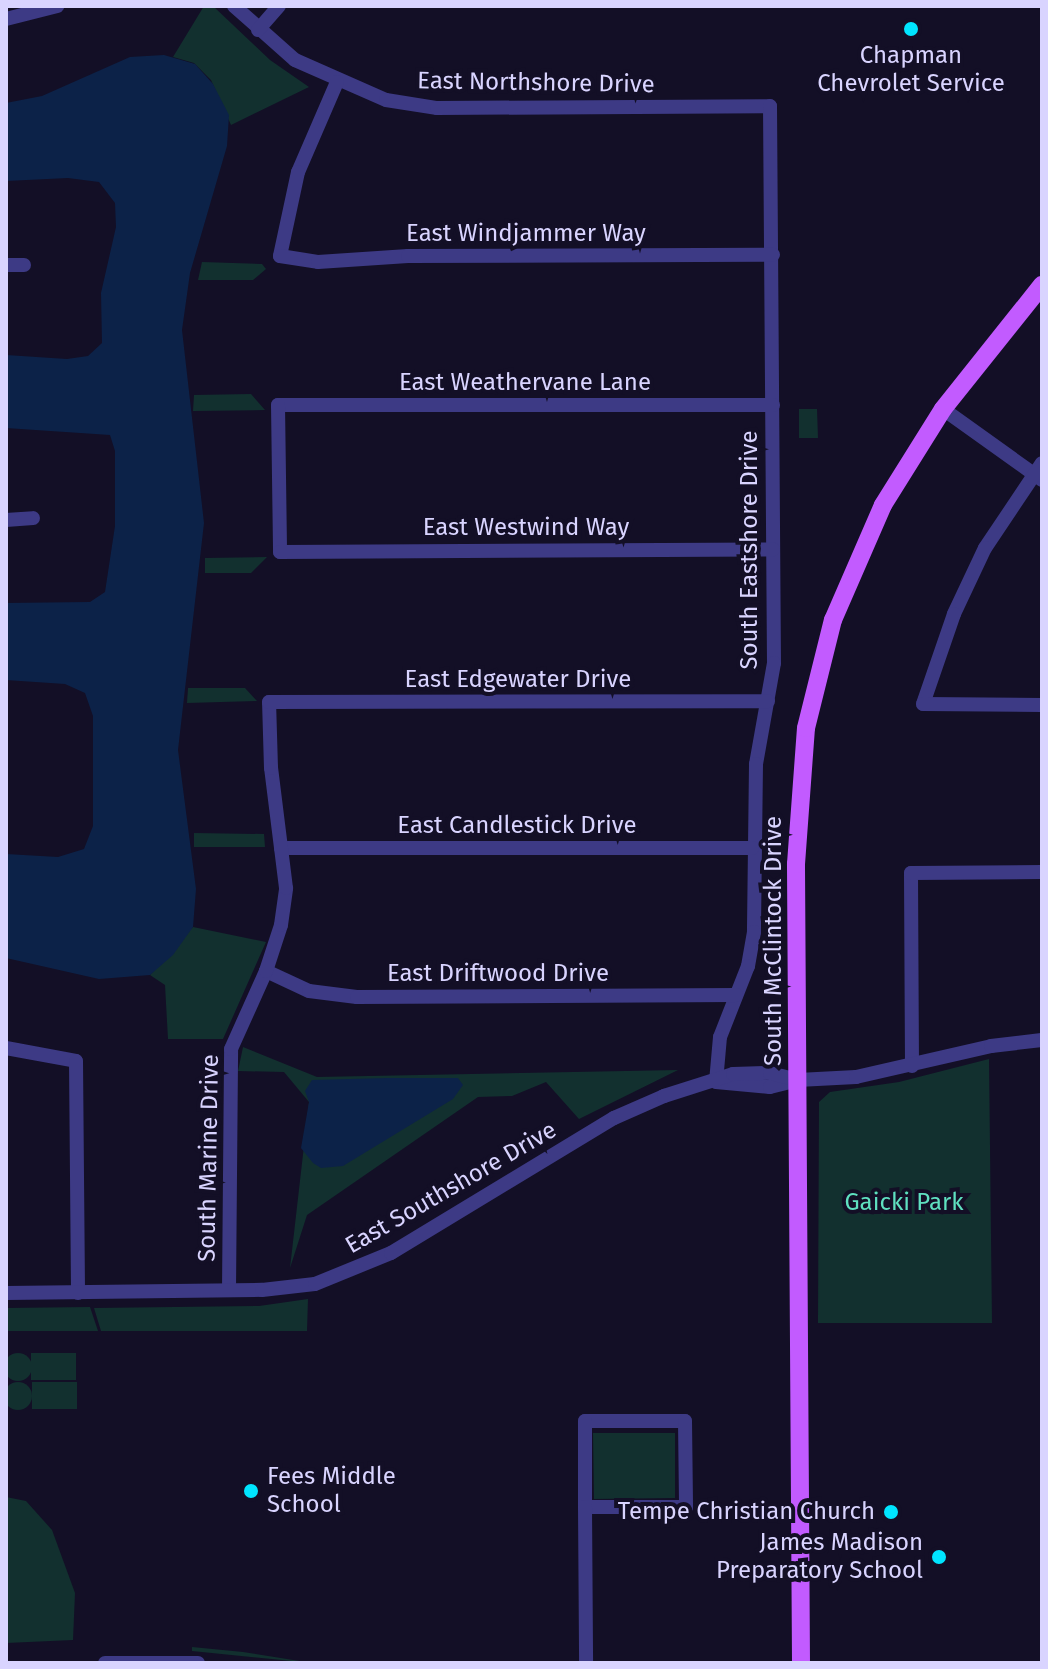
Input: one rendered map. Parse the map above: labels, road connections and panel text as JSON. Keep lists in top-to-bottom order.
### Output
{
  "streets": {
    "main road": ["South McClintock Drive"],
    "street": [
      "East Northshore Drive",
      "East Windjammer Way",
      "East Weathervane Lane",
      "East Westwind Way",
      "South Eastshore Drive",
      "East Edgewater Drive",
      "East Candlestick Drive",
      "East Driftwood Drive",
      "South Marine Drive",
      "East Southshore Drive"
    ]
  },
  "crossings": [
    ["East Northshore Drive", "East Windjammer Way"],
    ["East Northshore Drive", "South Eastshore Drive"],
    ["East Windjammer Way", "South Eastshore Drive"],
    ["East Weathervane Lane", "East Westwind Way"],
    ["East Weathervane Lane", "South Eastshore Drive"],
    ["East Westwind Way", "South Eastshore Drive"],
    ["South Eastshore Drive", "East Edgewater Drive"],
    ["South Eastshore Drive", "East Candlestick Drive"],
    ["South Eastshore Drive", "East Driftwood Drive"],
    ["South Eastshore Drive", "East Southshore Drive"],
    ["East Edgewater Drive", "South Marine Drive"],
    ["East Candlestick Drive", "South Marine Drive"],
    ["South McClintock Drive", "East Southshore Drive"],
    ["East Driftwood Drive", "South Marine Drive"],
    ["South Marine Drive", "East Southshore Drive"]
  ],
  "parks": ["Gaicki Park"],
  "places": [
    "Chapman Chevrolet Service",
    "Fees Middle School",
    "Tempe Christian Church",
    "James Madison Preparatory School"
  ]
}
